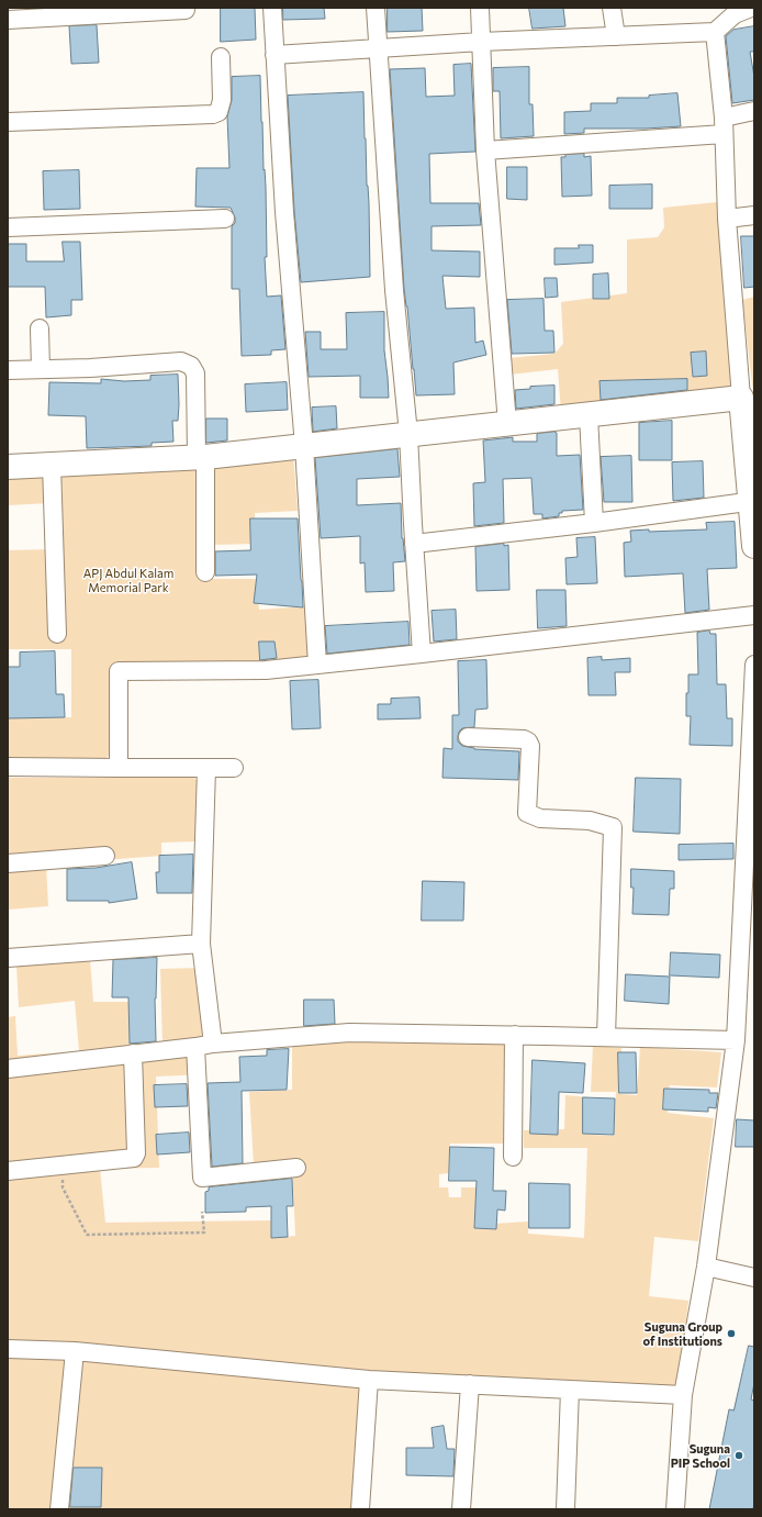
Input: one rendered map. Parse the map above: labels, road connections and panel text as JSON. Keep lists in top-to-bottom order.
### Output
{
  "parks": ["APJ Abdul Kalam Memorial Park"],
  "places": ["Suguna Group of Institutions", "Suguna PIP School"]
}
